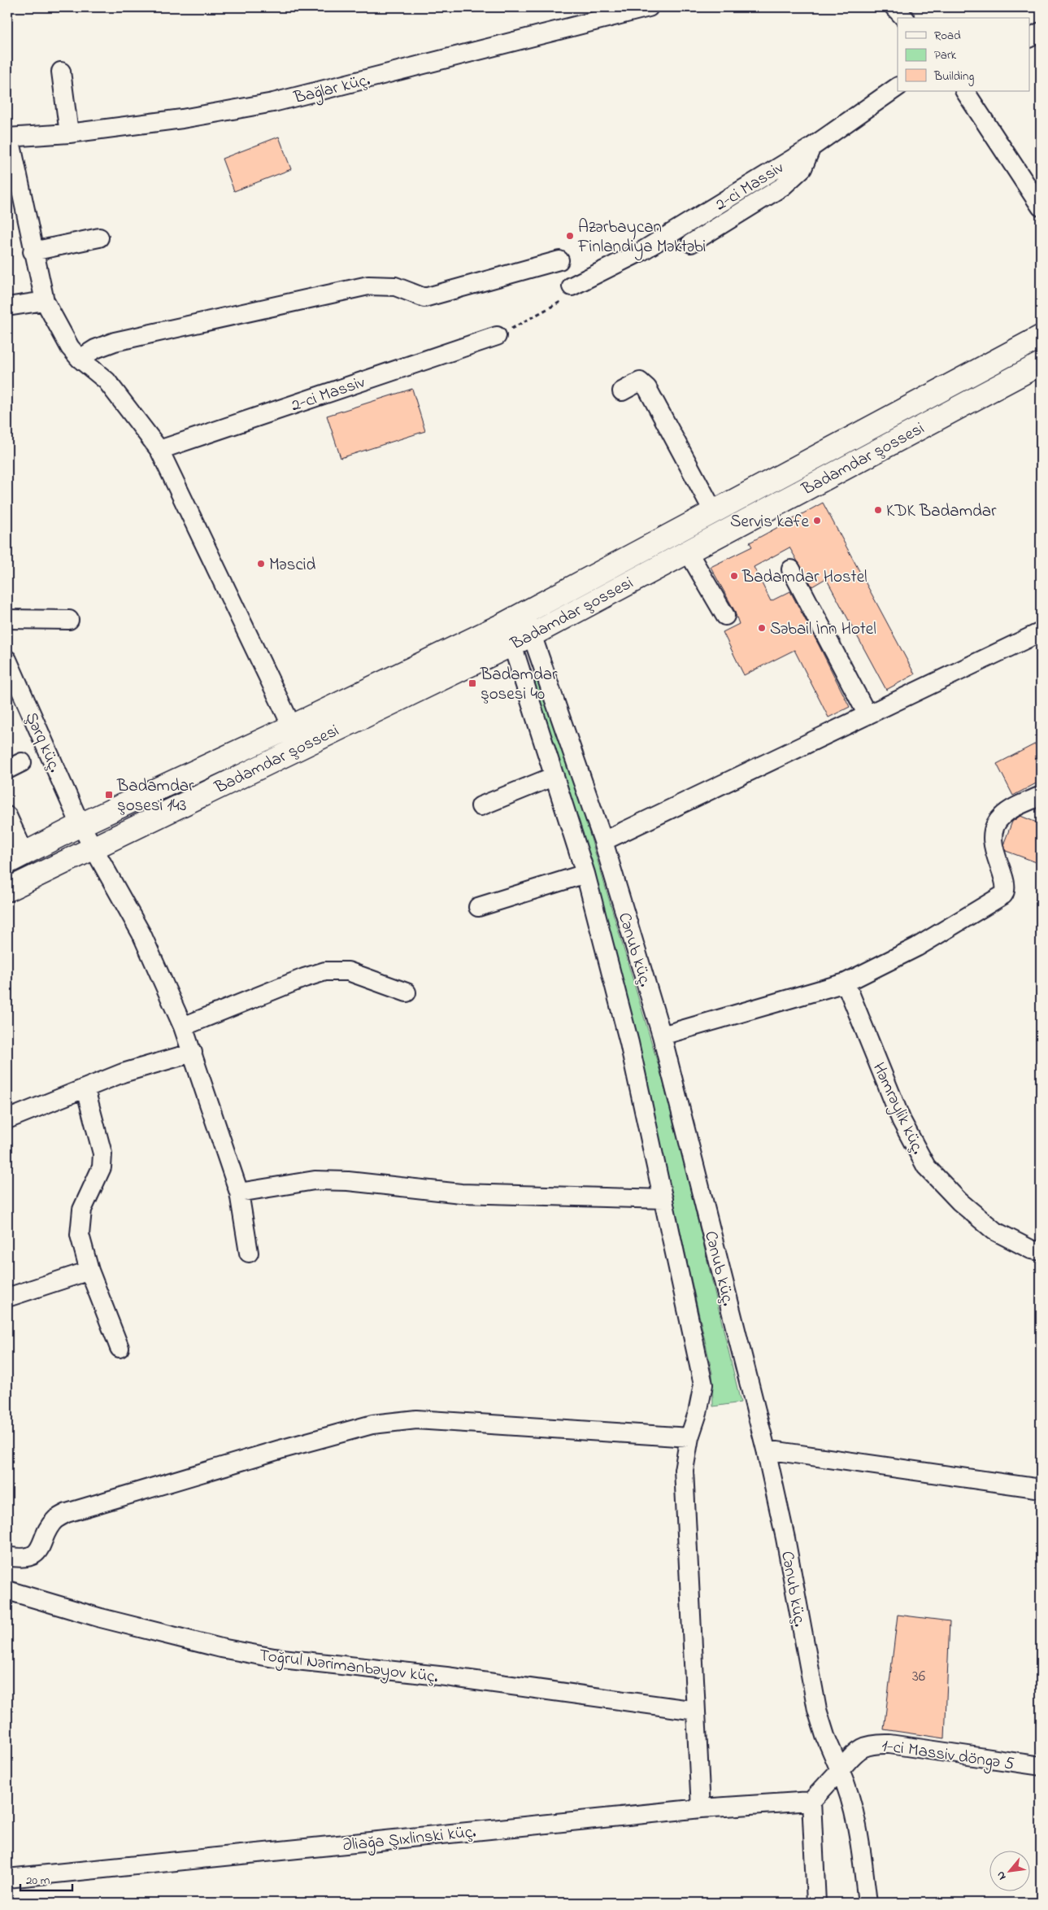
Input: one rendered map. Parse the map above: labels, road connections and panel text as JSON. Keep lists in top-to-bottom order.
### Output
{
  "streets": {
    "main road": ["Badamdar şossesi"],
    "street": [
      "Bağlar küç.",
      "2-ci Massiv",
      "Şərq küç.",
      "Cənub küç.",
      "Həmrəylik küç.",
      "Toğrul Nərimanbəyov küç.",
      "1-ci Massiv döngə 5",
      "Əliağa Şıxlinski küç."
    ]
  },
  "crossings": [
    ["Badamdar şossesi", "Şərq küç."],
    ["Badamdar şossesi", "Cənub küç."],
    ["Cənub küç.", "Toğrul Nərimanbəyov küç."],
    ["Cənub küç.", "1-ci Massiv döngə 5"],
    ["Cənub küç.", "Əliağa Şıxlinski küç."]
  ],
  "places": {
    "other": [
      "Azərbaycan Finlandiya Məktəbi",
      "KDK Badamdar",
      "Servis kafe",
      "Məscid",
      "Badamdar Hostel",
      "Səbail İnn Hotel"
    ],
    "transit": ["Badamdar şosesi 40", "Badamdar şosesi 143"]
  },
  "house_numbers": ["36"],
  "legend": ["Road", "Park", "Building"],
  "scale_bar": "20 m",
  "north": "bottom left"
}
